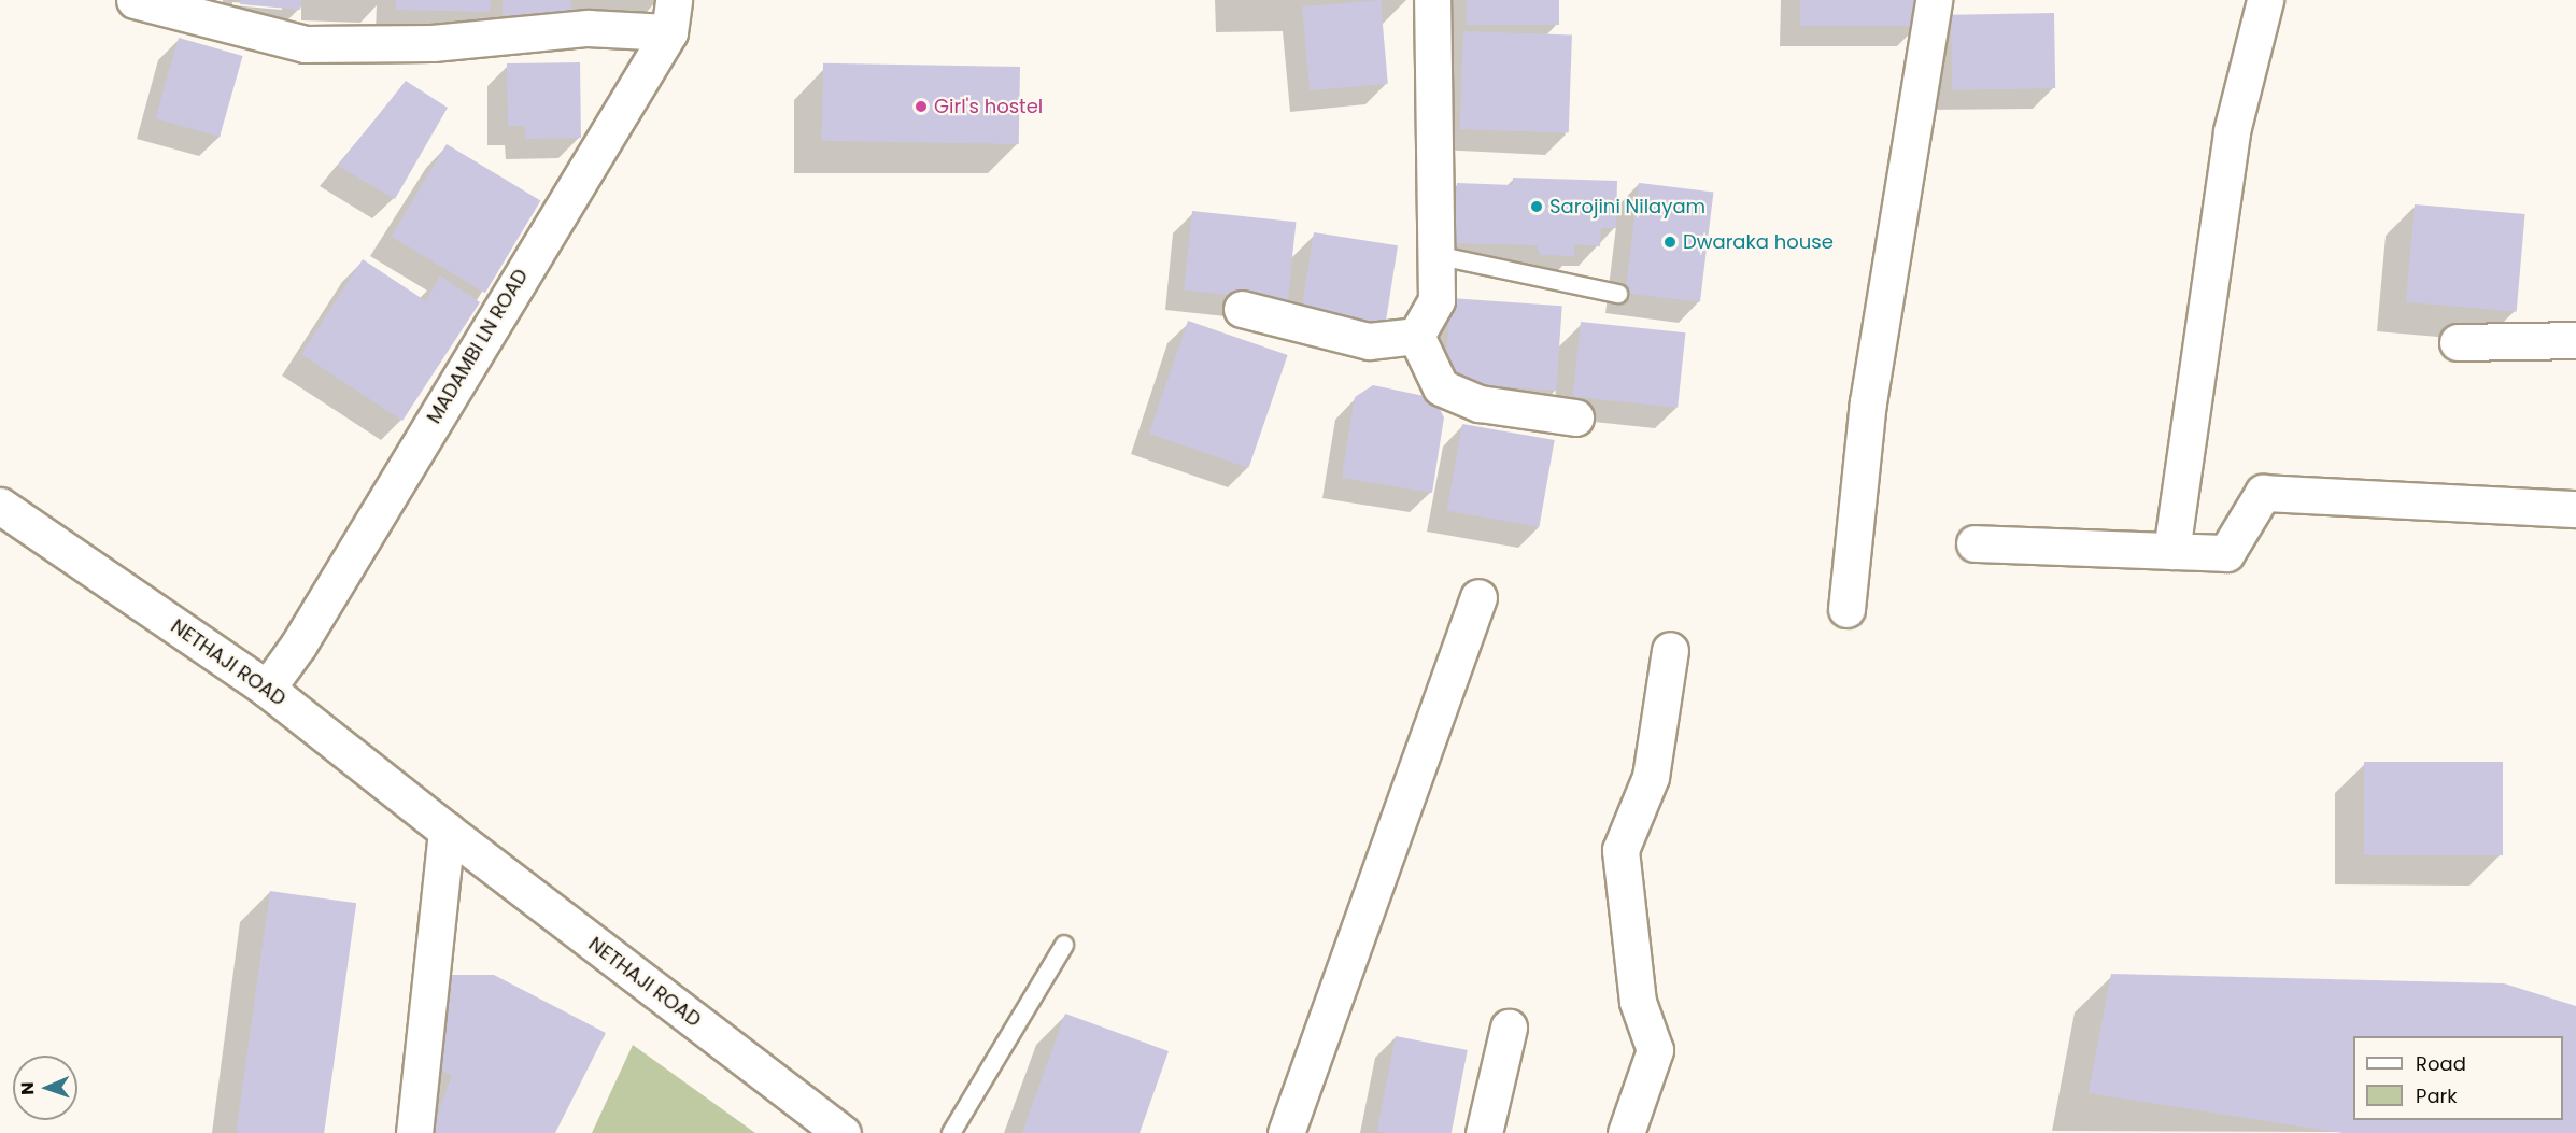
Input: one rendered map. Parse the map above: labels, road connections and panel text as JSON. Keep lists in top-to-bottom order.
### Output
{
  "streets": {
    "street": ["MADAMBI LN ROAD", "NETHAJI ROAD"]
  },
  "crossings": [
    ["MADAMBI LN ROAD", "NETHAJI ROAD"]
  ],
  "places": ["Girl's hostel", "Sarojini Nilayam", "Dwaraka house"],
  "legend": ["Road", "Park"],
  "north": "left"
}
